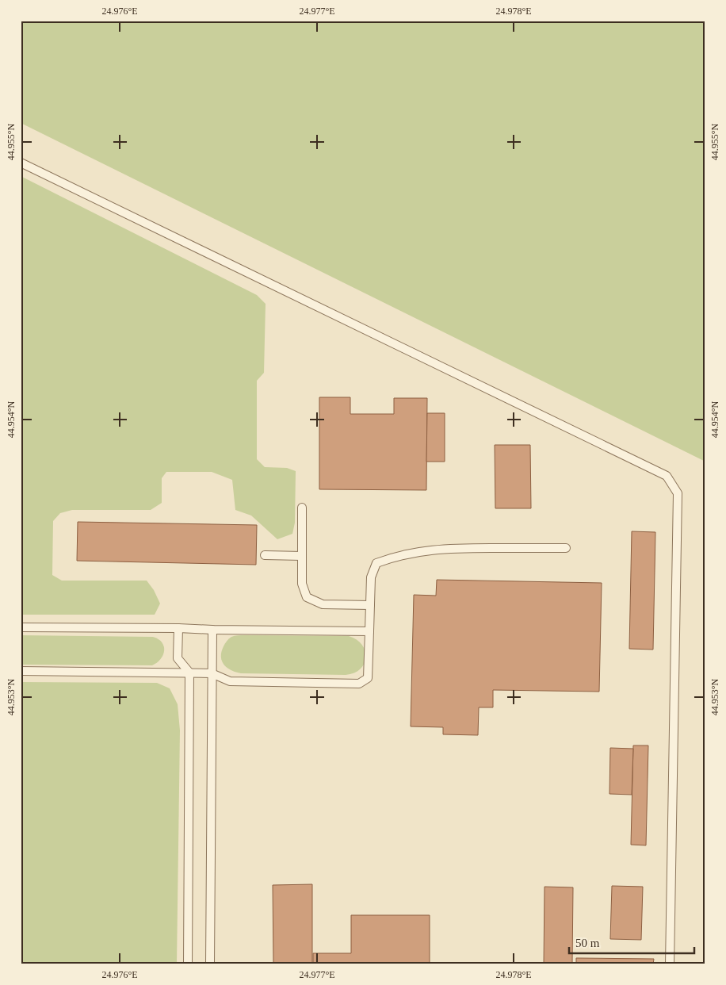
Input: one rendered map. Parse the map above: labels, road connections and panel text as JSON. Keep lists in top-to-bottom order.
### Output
{
  "scale_bar": "50 m",
  "coordinates": [
    "24.976°E",
    "24.977°E",
    "24.978°E",
    "44.955°N",
    "44.954°N",
    "44.953°N"
  ]
}
